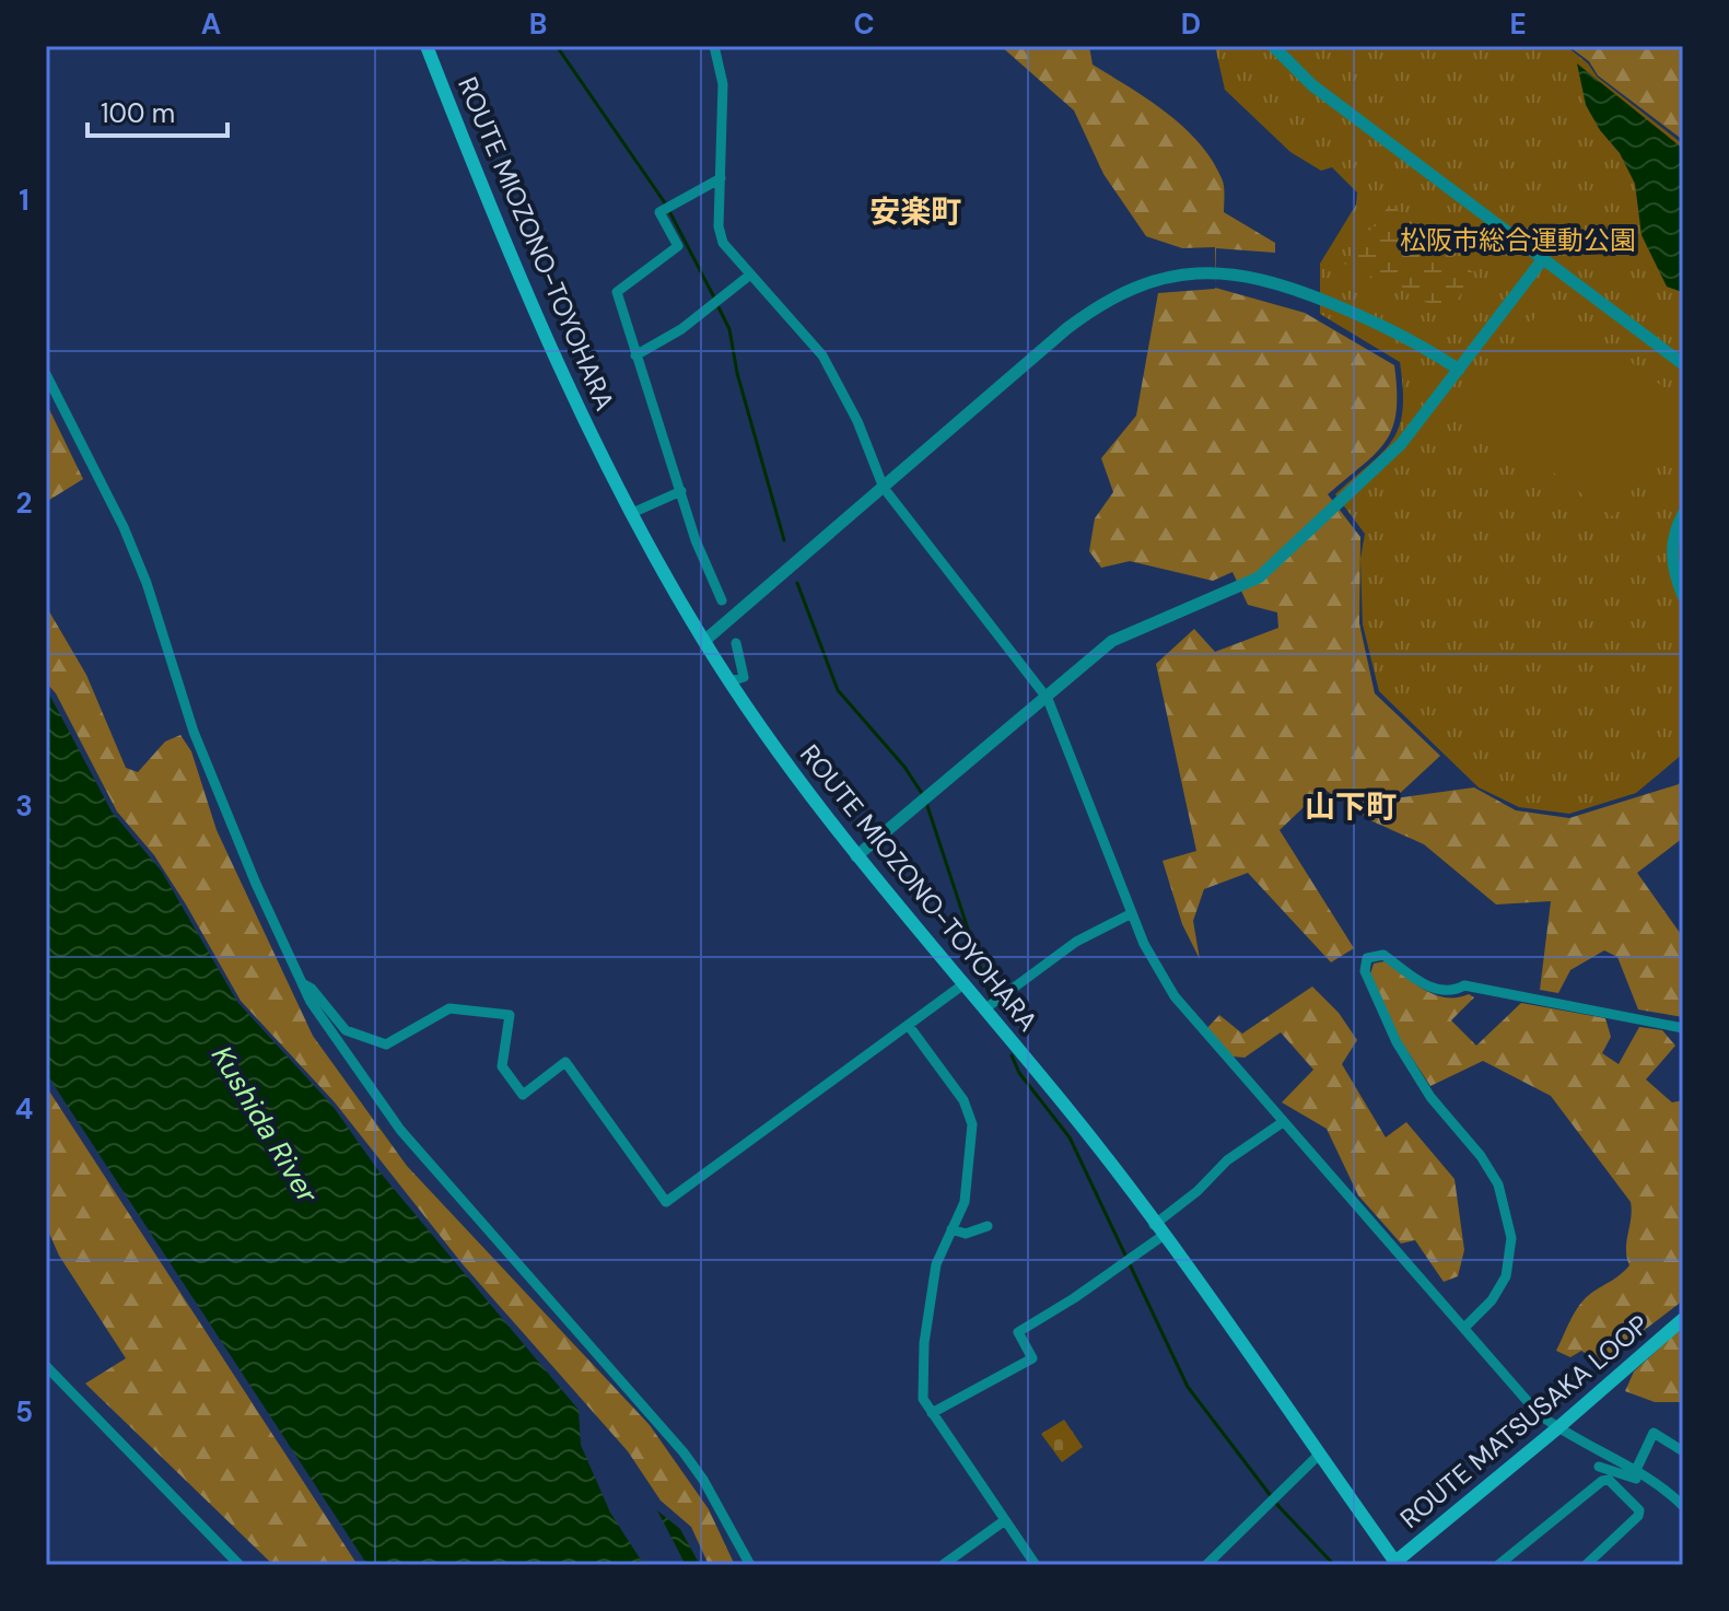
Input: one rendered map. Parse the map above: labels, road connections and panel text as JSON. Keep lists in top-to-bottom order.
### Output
{
  "streets": {
    "main road": ["ROUTE MIOZONO-TOYOHARA", "ROUTE MATSUSAKA LOOP"]
  },
  "crossings": [
    ["ROUTE MIOZONO-TOYOHARA", "ROUTE MATSUSAKA LOOP"]
  ],
  "districts": ["安楽町", "山下町"],
  "water": ["Kushida River"],
  "parks": ["松阪市総合運動公園"],
  "scale_bar": "100 m",
  "grid": {
    "columns": [
      "A",
      "B",
      "C",
      "D",
      "E"
    ],
    "rows": [
      "1",
      "2",
      "3",
      "4",
      "5"
    ]
  }
}
